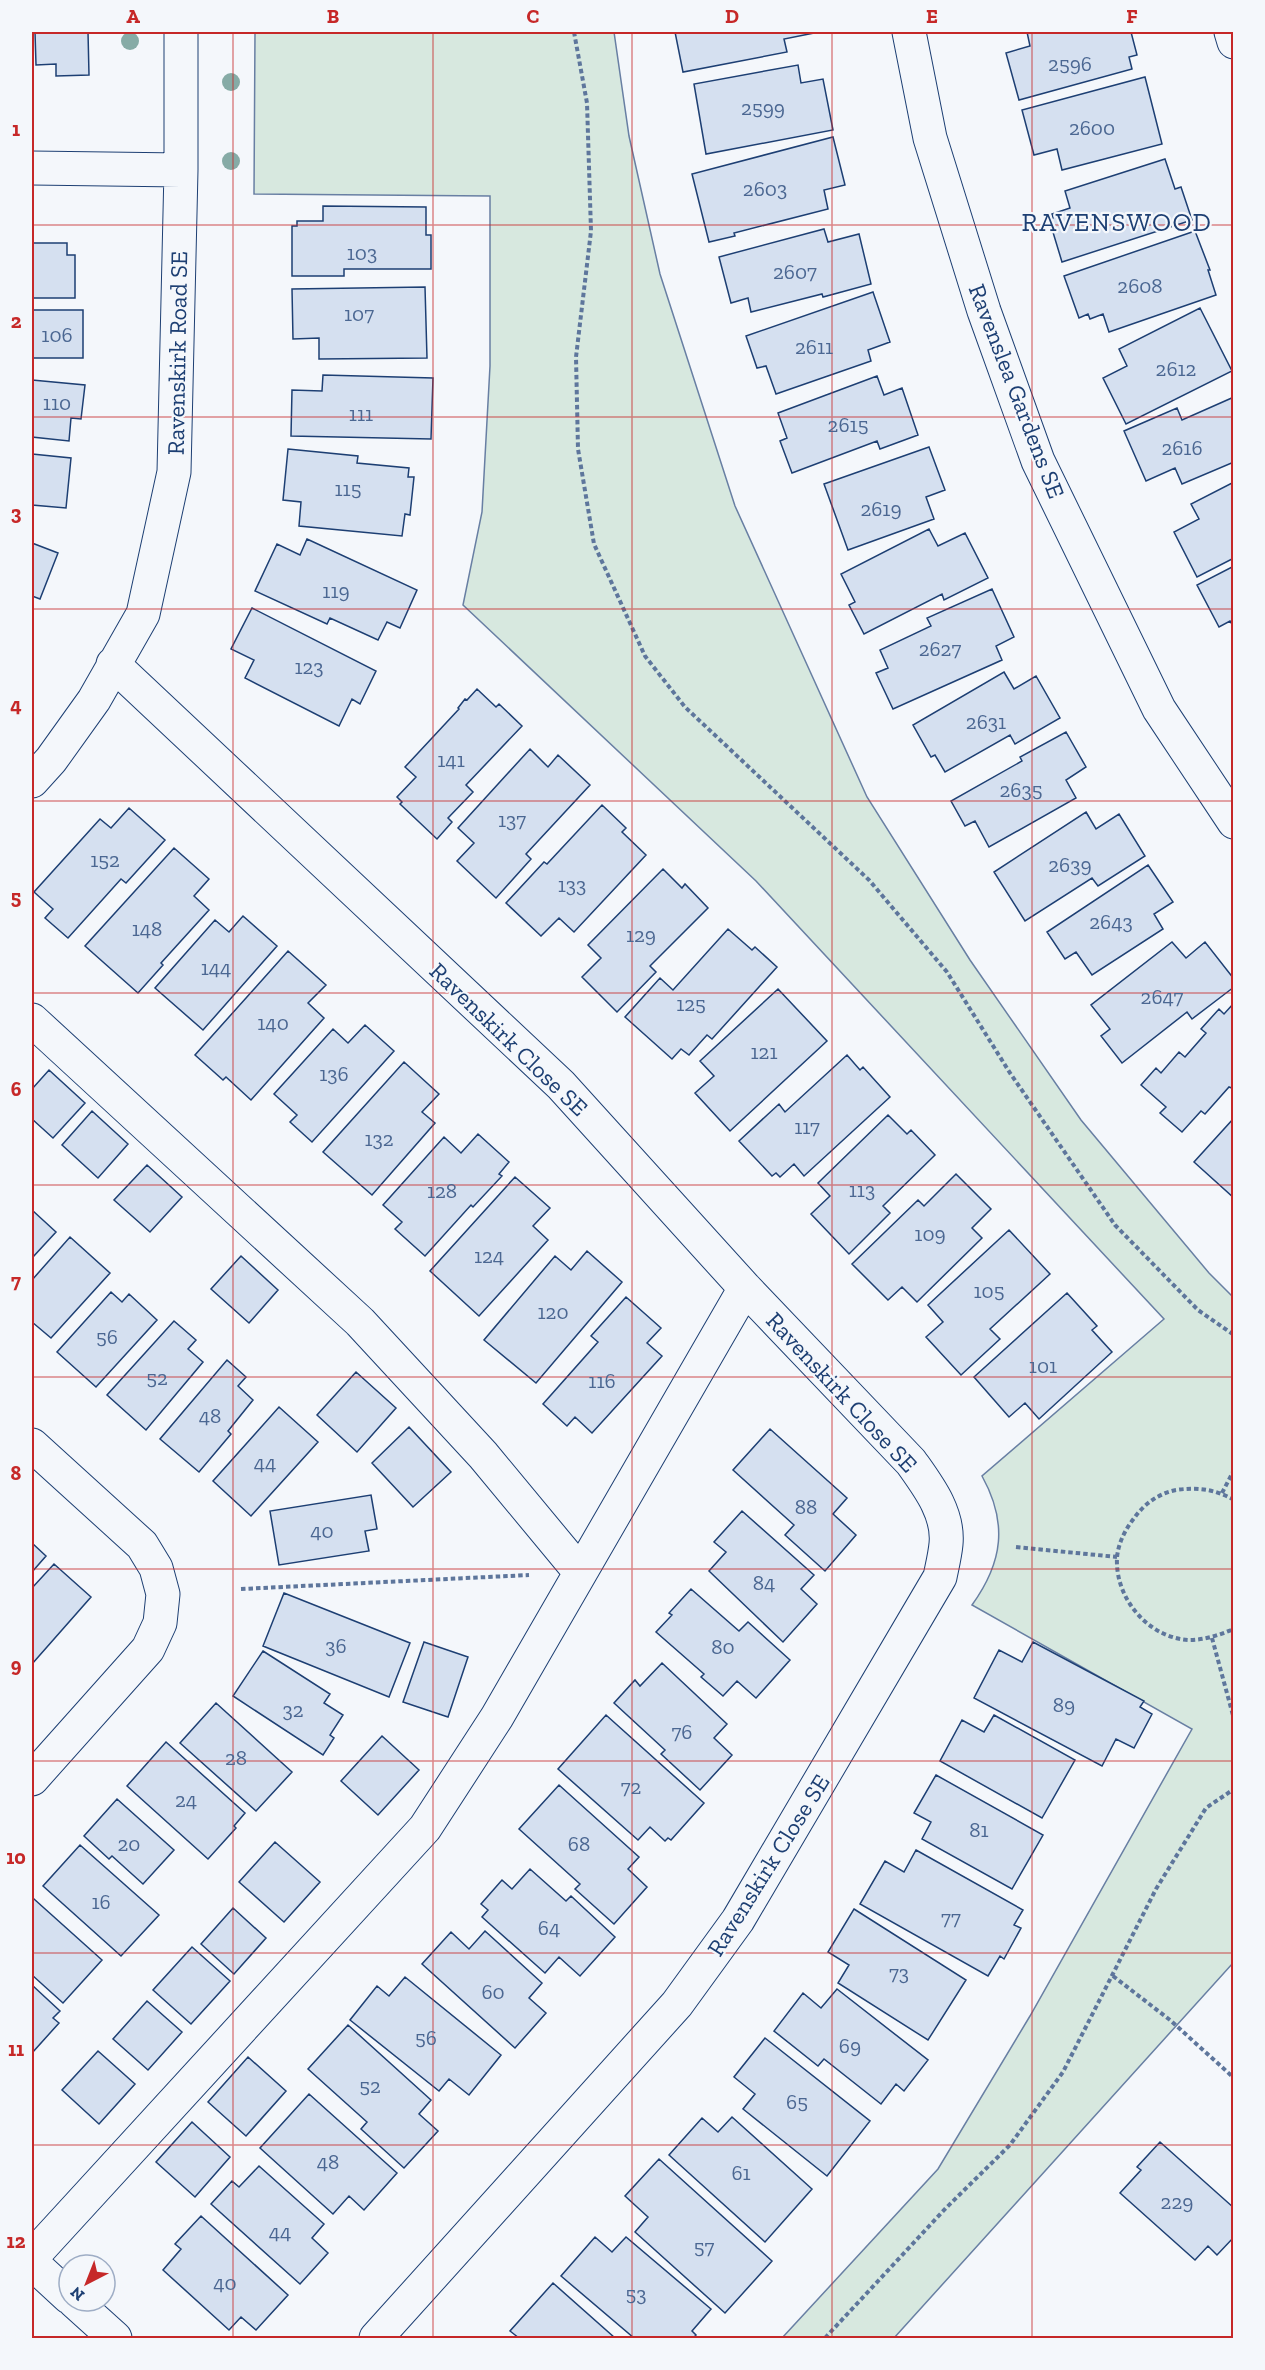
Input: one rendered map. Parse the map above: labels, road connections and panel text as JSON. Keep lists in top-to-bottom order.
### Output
{
  "streets": {
    "street": ["Ravenskirk Road SE", "Ravenslea Gardens SE", "Ravenskirk Close SE"]
  },
  "crossings": [
    ["Ravenskirk Road SE", "Ravenskirk Close SE"]
  ],
  "districts": ["RAVENSWOOD"],
  "house_numbers": [
    "2596",
    "2599",
    "2600",
    "2603",
    "103",
    "2607",
    "2608",
    "107",
    "106",
    "2611",
    "2612",
    "110",
    "111",
    "2615",
    "2616",
    "115",
    "2619",
    "119",
    "2627",
    "123",
    "2631",
    "141",
    "2635",
    "137",
    "152",
    "2639",
    "133",
    "2643",
    "148",
    "129",
    "144",
    "2647",
    "125",
    "140",
    "121",
    "136",
    "117",
    "132",
    "113",
    "128",
    "109",
    "124",
    "105",
    "120",
    "56",
    "101",
    "52",
    "116",
    "48",
    "44",
    "88",
    "40",
    "84",
    "36",
    "80",
    "89",
    "32",
    "76",
    "28",
    "72",
    "24",
    "81",
    "20",
    "68",
    "16",
    "77",
    "64",
    "73",
    "60",
    "56",
    "69",
    "52",
    "65",
    "48",
    "61",
    "229",
    "44",
    "57",
    "40",
    "53"
  ],
  "north": "bottom left",
  "grid": {
    "columns": [
      "A",
      "B",
      "C",
      "D",
      "E",
      "F"
    ],
    "rows": [
      "1",
      "2",
      "3",
      "4",
      "5",
      "6",
      "7",
      "8",
      "9",
      "10",
      "11",
      "12"
    ]
  }
}
